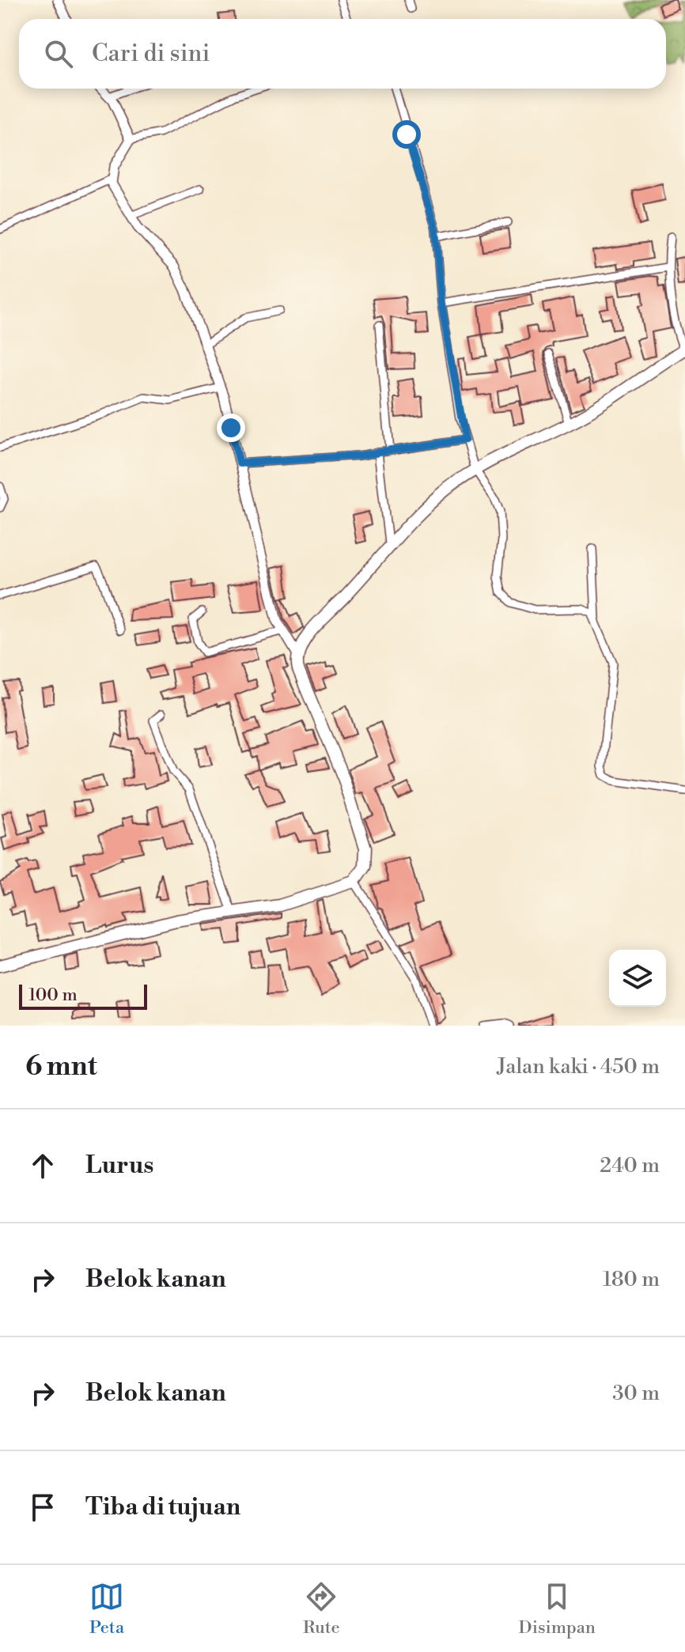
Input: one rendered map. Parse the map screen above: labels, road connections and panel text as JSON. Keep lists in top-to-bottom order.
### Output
{
  "scale_bar": "100 m",
  "page": {
    "search": "Cari di sini",
    "scale": "100 m",
    "heading": ["6 mnt", "Jalan kaki · 450 m"],
    "list": [
      ["Lurus", "240 m"],
      ["Belok kanan", "180 m"],
      ["Belok kanan", "30 m"],
      "Tiba di tujuan"
    ],
    "nav": ["Peta", "Rute", "Disimpan"]
  }
}
